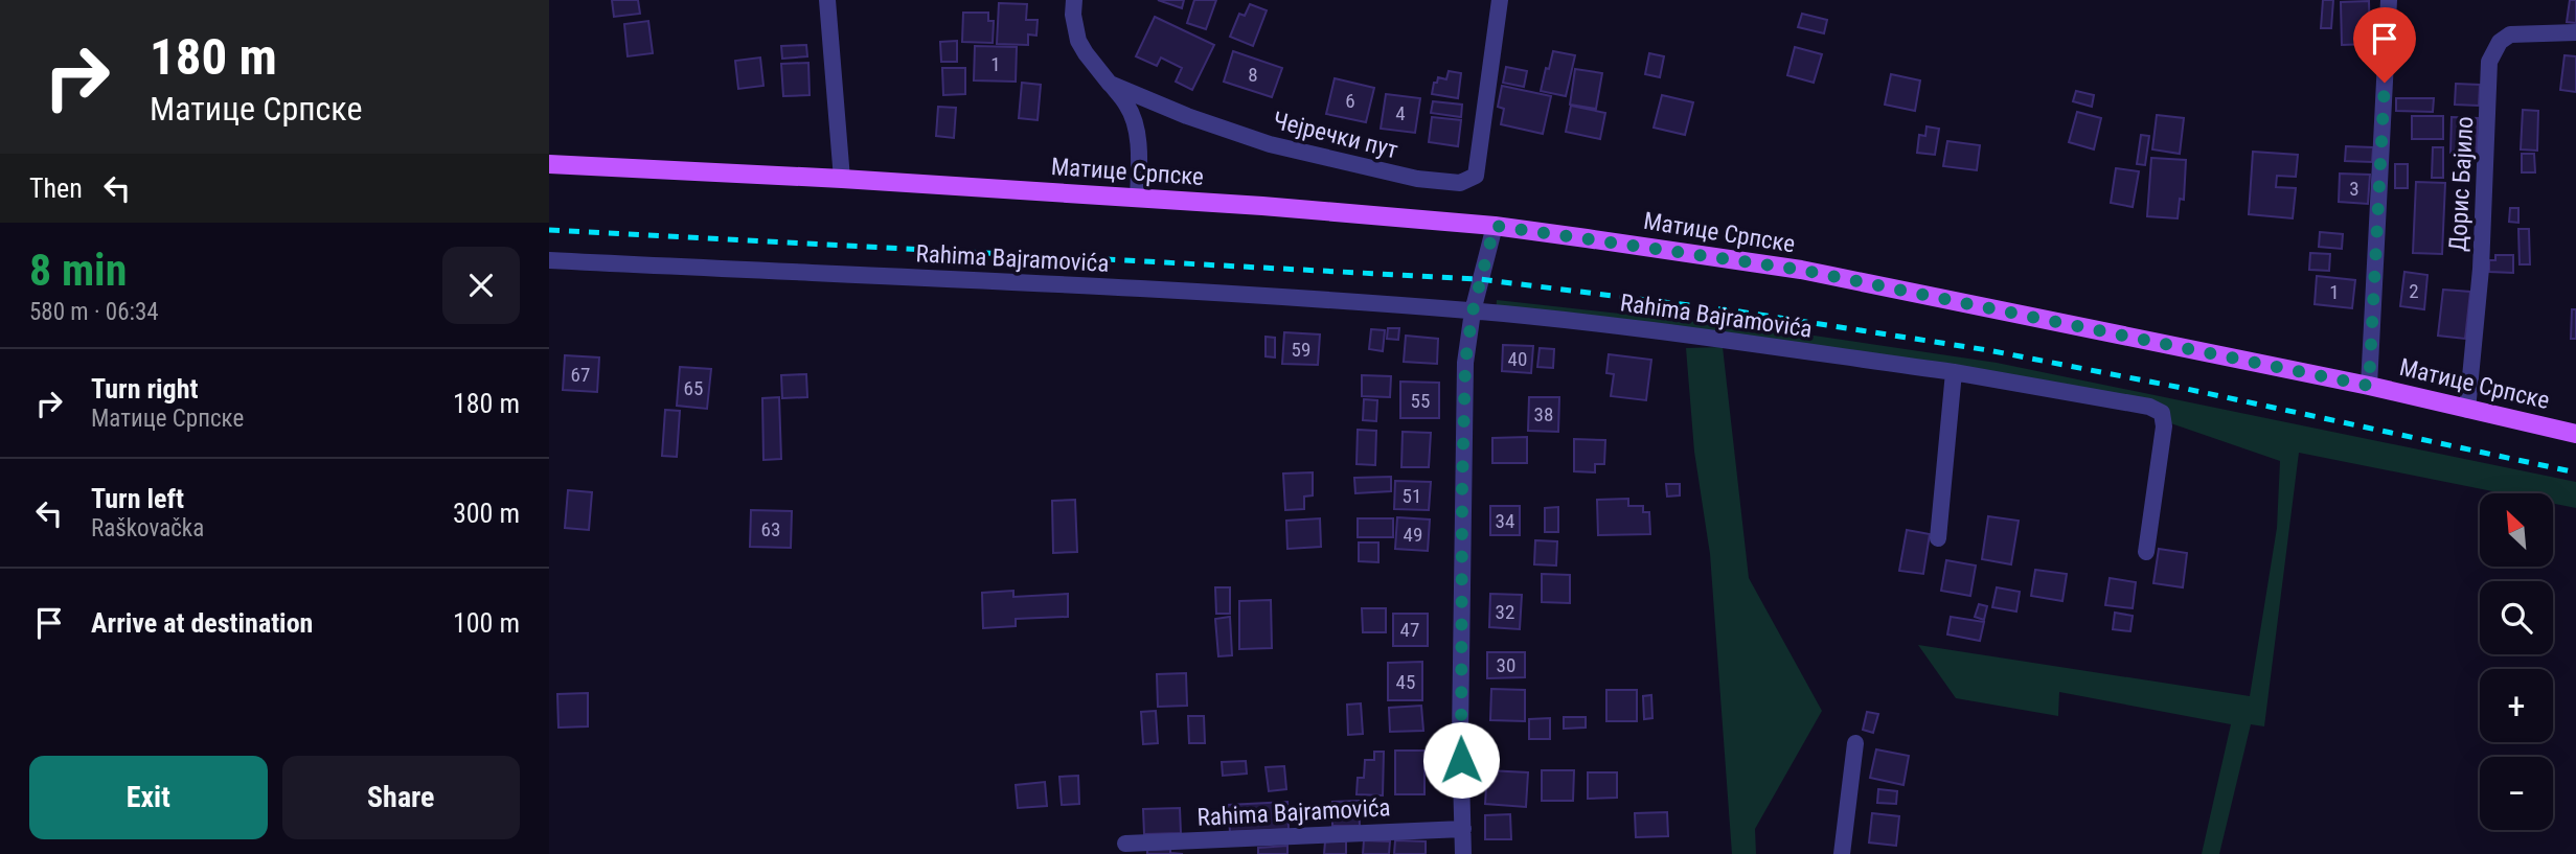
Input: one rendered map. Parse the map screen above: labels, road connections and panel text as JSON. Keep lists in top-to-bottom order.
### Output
{
  "streets": {
    "main road": ["Матице Српске"],
    "street": ["Чејречки пут", "Дорис Бајило", "Rahima Bajramovića"]
  },
  "crossings": [
    ["Матице Српске", "Дорис Бајило"]
  ],
  "house_numbers": [
    "1",
    "8",
    "6",
    "4",
    "3",
    "2",
    "1",
    "59",
    "40",
    "67",
    "65",
    "55",
    "38",
    "51",
    "34",
    "63",
    "49",
    "32",
    "47",
    "30",
    "45"
  ],
  "north": "top left",
  "page": {
    "turn": ["180 m", "Матице Српске"],
    "then": "Then",
    "heading": ["8 min", "580 m · 06:34"],
    "list": [
      {
        "name": "Turn right",
        "note": "Матице Српске",
        "value": "180 m"
      },
      {
        "name": "Turn left",
        "note": "Raškovačka",
        "value": "300 m"
      },
      {
        "name": "Arrive at destination",
        "value": "100 m"
      }
    ],
    "map_buttons": ["+", "−"],
    "buttons": ["Exit", "Share"]
  }
}
